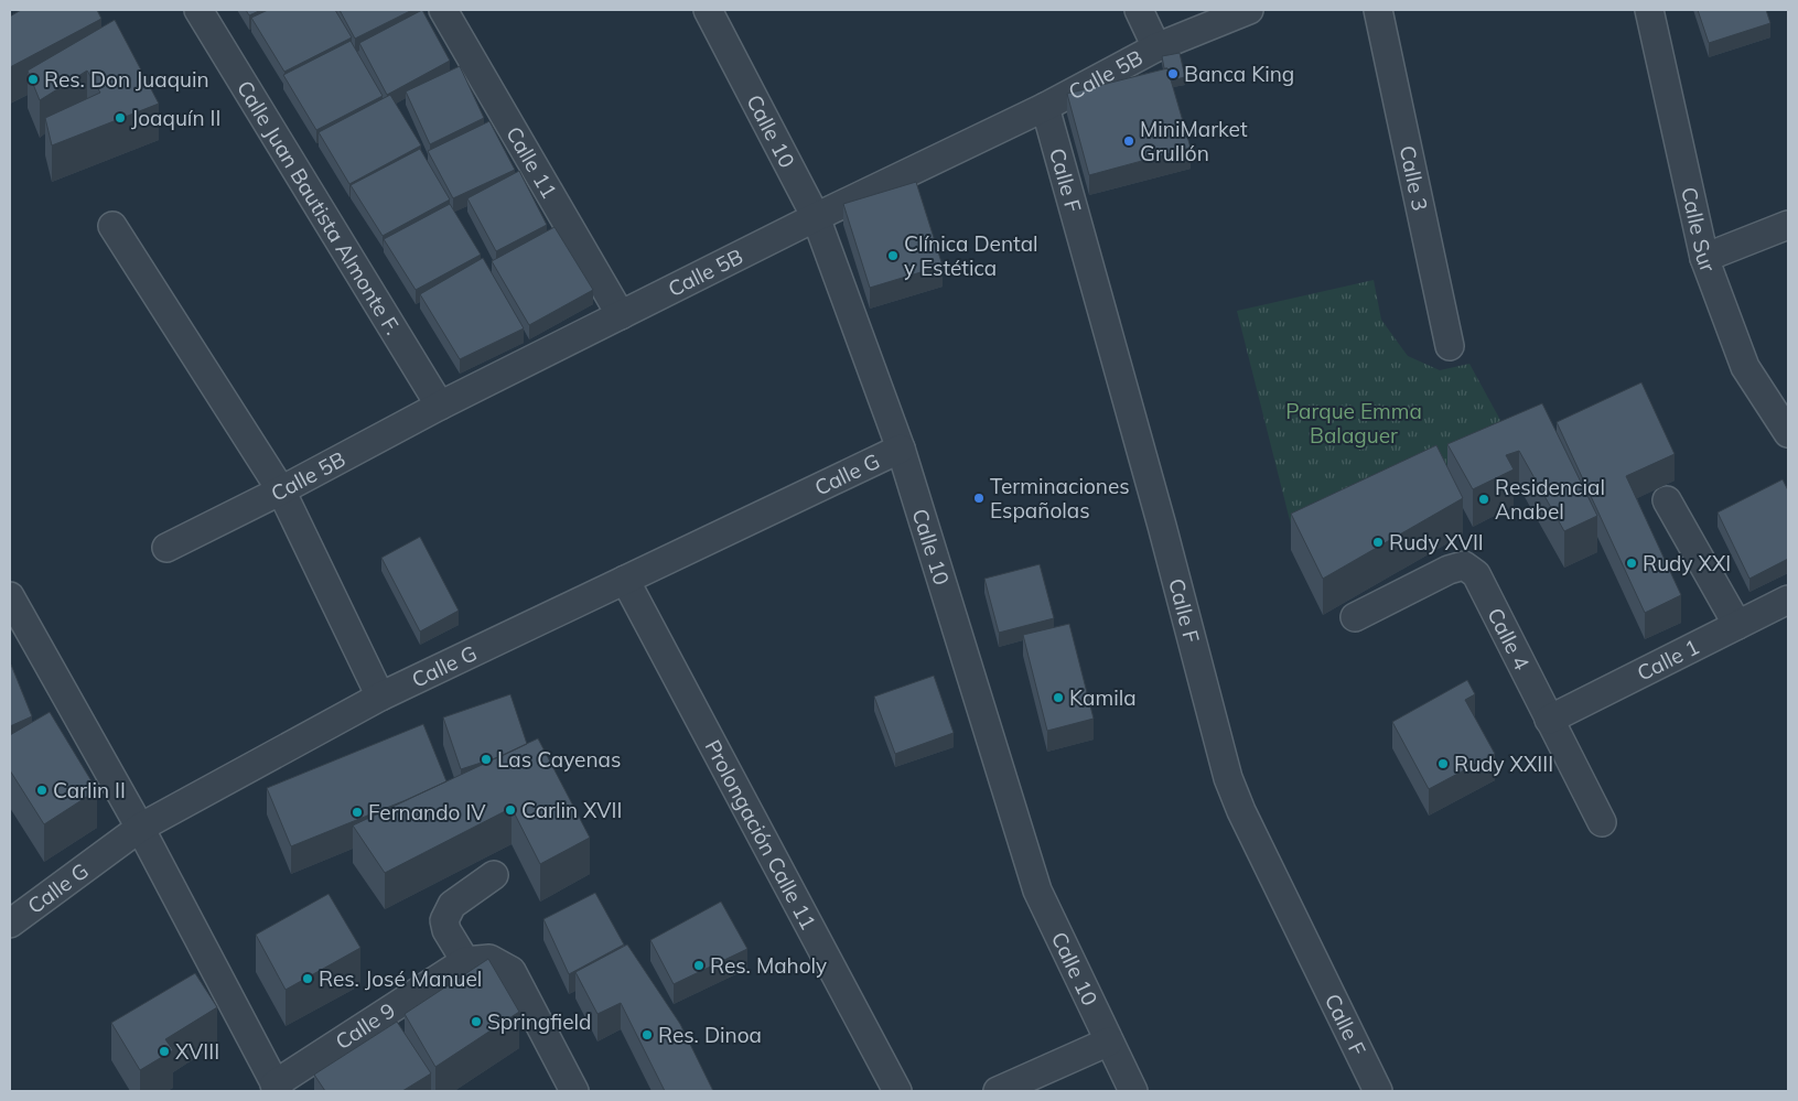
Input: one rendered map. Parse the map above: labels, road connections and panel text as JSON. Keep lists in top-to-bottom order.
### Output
{
  "streets": {
    "street": [
      "Calle 5B",
      "Calle 10",
      "Calle 11",
      "Calle 3",
      "Calle F",
      "Calle Juan Bautista Almonte F.",
      "Calle Sur",
      "Calle G",
      "Calle 4",
      "Calle 1",
      "Prolongación Calle 11",
      "Calle 9"
    ]
  },
  "crossings": [
    ["Calle 5B", "Calle 10"],
    ["Calle 5B", "Calle 11"],
    ["Calle 5B", "Calle F"],
    ["Calle 5B", "Calle Juan Bautista Almonte F."],
    ["Calle 10", "Calle G"],
    ["Calle G", "Prolongación Calle 11"],
    ["Calle 4", "Calle 1"]
  ],
  "parks": ["Parque Emma Balaguer"],
  "places": [
    "Banca King",
    "Res. Don Juaquin",
    "Joaquín II",
    "MiniMarket Grullón",
    "Clínica Dental y Estética",
    "Terminaciones Españolas",
    "Residencial Anabel",
    "Rudy XVII",
    "Rudy XXI",
    "Kamila",
    "Las Cayenas",
    "Rudy XXIII",
    "Carlin II",
    "Carlin XVII",
    "Fernando IV",
    "Res. Maholy",
    "Res. José Manuel",
    "Springfield",
    "Res. Dinoa",
    "XVIII"
  ]
}
